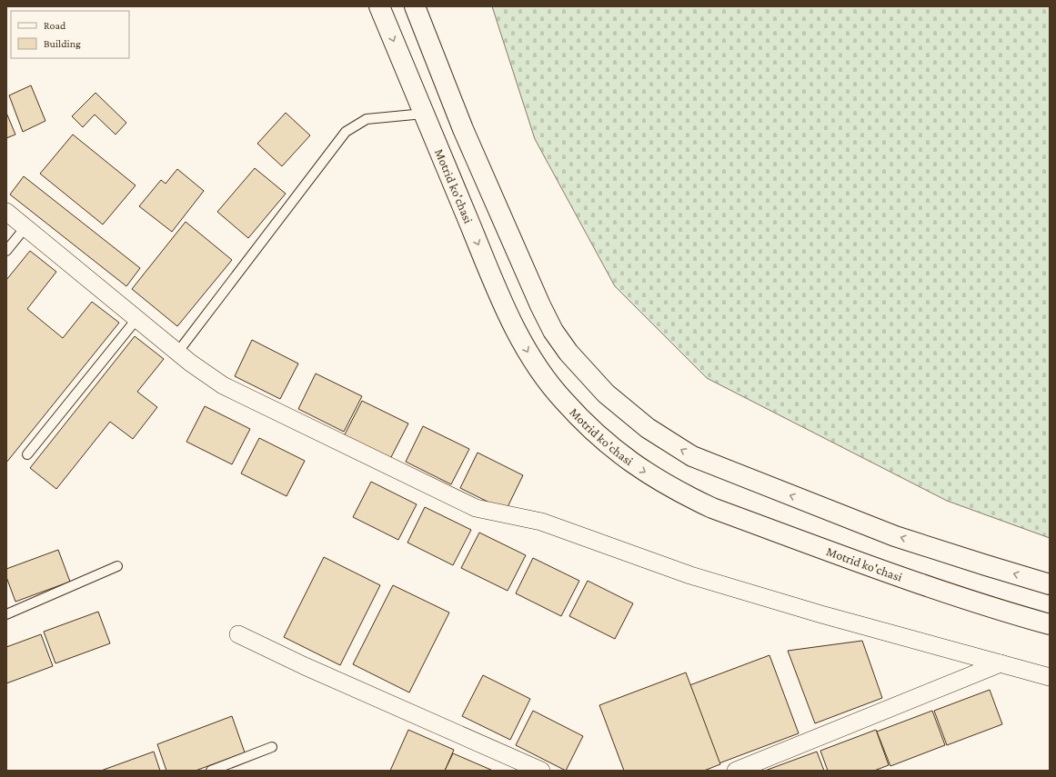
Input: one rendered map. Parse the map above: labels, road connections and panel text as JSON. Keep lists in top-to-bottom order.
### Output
{
  "streets": {
    "main road": ["Motrid ko'chasi"]
  },
  "legend": ["Road", "Building"]
}
